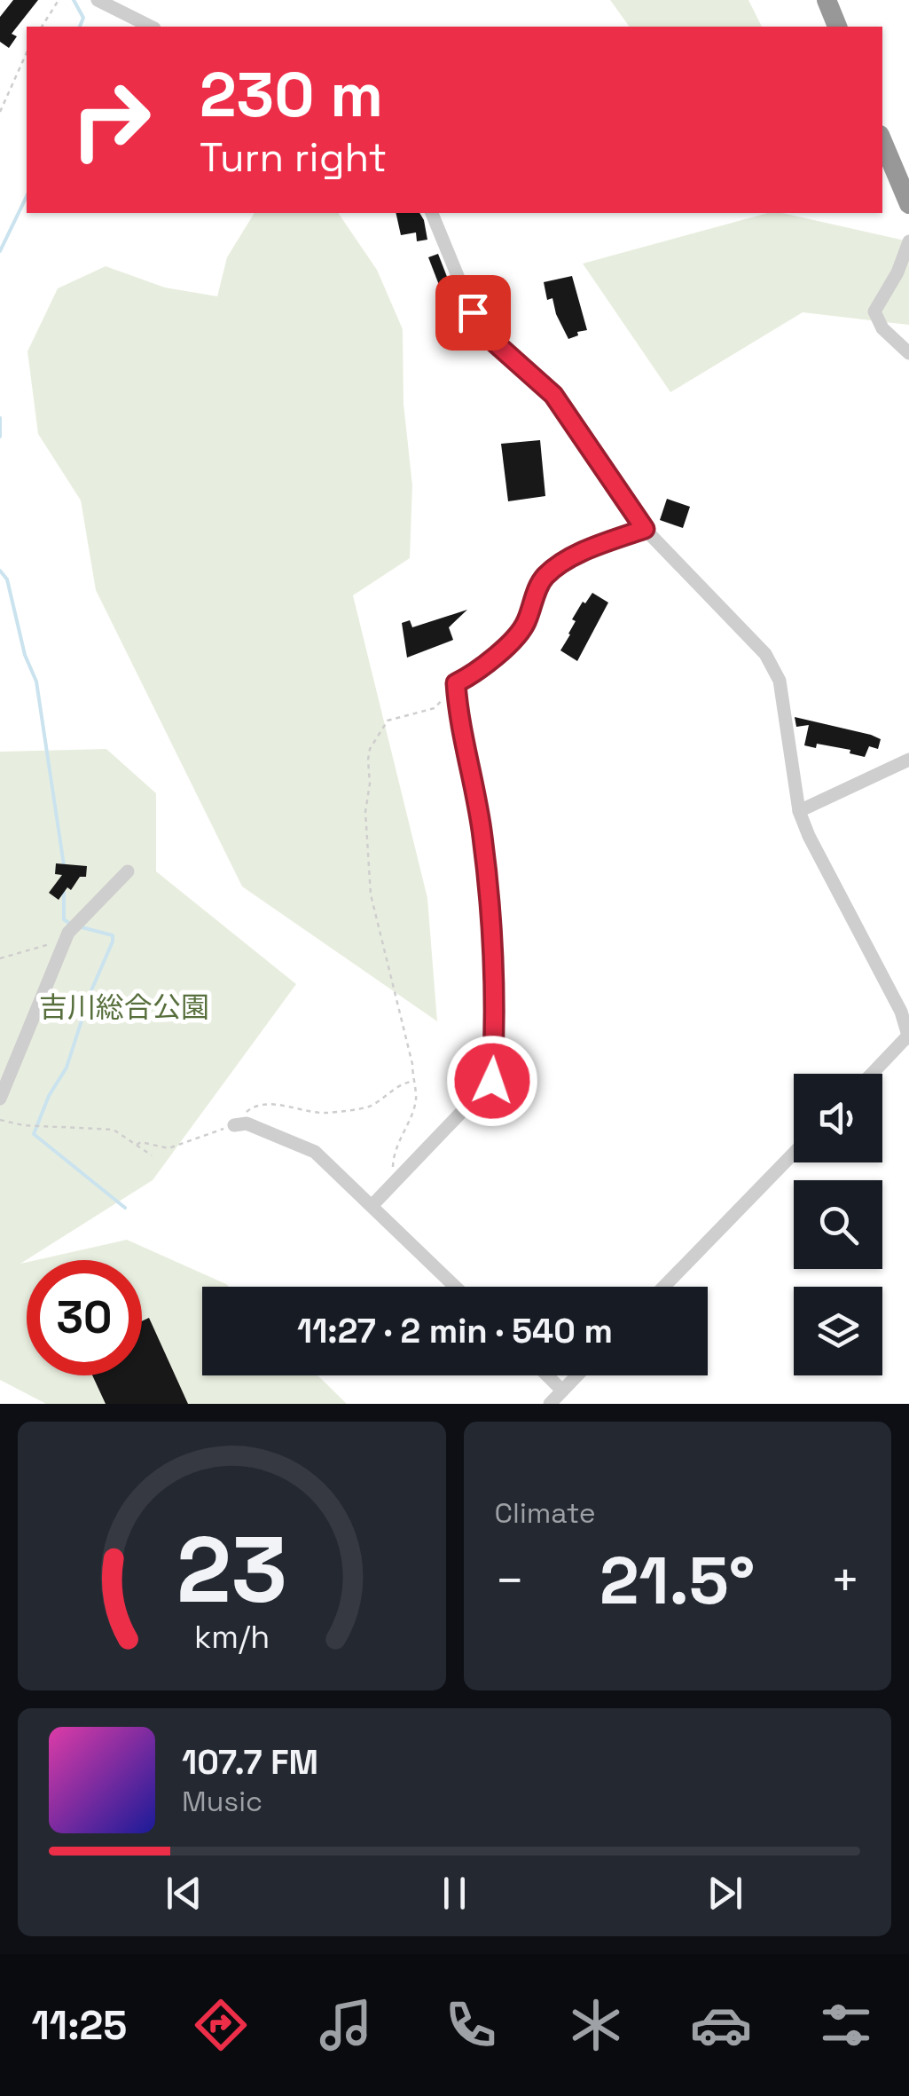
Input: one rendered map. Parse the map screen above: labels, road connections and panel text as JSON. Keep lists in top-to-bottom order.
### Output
{
  "parks": ["吉川総合公園"],
  "page": {
    "turn": ["230 m", "Turn right"],
    "limit": "30",
    "trip": "11:27 · 2 min · 540 m",
    "tile": "Climate",
    "heat": ["−", "21.5°", "+"],
    "song": ["107.7 FM", "Music"],
    "tabs": "11:25",
    "gauge": ["23", "km/h"]
  }
}
